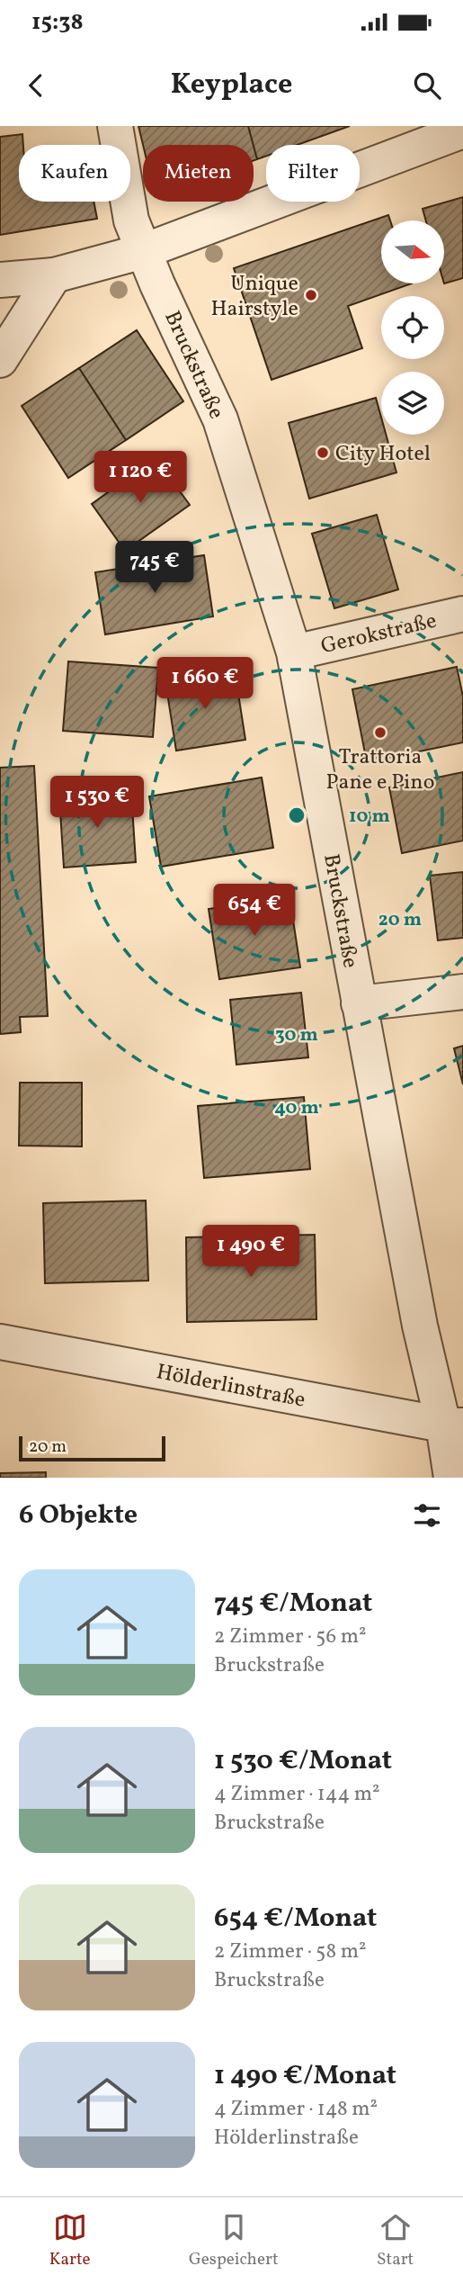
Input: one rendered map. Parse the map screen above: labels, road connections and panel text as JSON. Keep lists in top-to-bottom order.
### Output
{
  "streets": {
    "street": ["Bruckstraße", "Gerokstraße", "Hölderlinstraße"]
  },
  "crossings": [
    ["Bruckstraße", "Gerokstraße"],
    ["Bruckstraße", "Hölderlinstraße"]
  ],
  "places": ["Unique Hairstyle", "City Hotel", "Trattoria Pane e Pino"],
  "scale_bar": "20 m",
  "north": "right",
  "page": {
    "status": "15:38",
    "header": "Keyplace",
    "chip": ["Kaufen", "Mieten", "Filter"],
    "price": [
      "1 120 €",
      "745 €",
      "1 660 €",
      "1 530 €",
      "654 €",
      "1 490 €"
    ],
    "scale": "20 m",
    "heading": "6 Objekte",
    "list": [
      {
        "name": "745 €/Monat",
        "note": "2 Zimmer · 56 m² · Bruckstraße"
      },
      {
        "name": "1 530 €/Monat",
        "note": "4 Zimmer · 144 m² · Bruckstraße"
      },
      {
        "name": "654 €/Monat",
        "note": "2 Zimmer · 58 m² · Bruckstraße"
      },
      {
        "name": "1 490 €/Monat",
        "note": "4 Zimmer · 148 m² · Hölderlinstraße"
      }
    ],
    "tabs": ["Karte", "Gespeichert", "Start"]
  },
  "rings": [
    "10 m",
    "20 m",
    "30 m",
    "40 m"
  ]
}
